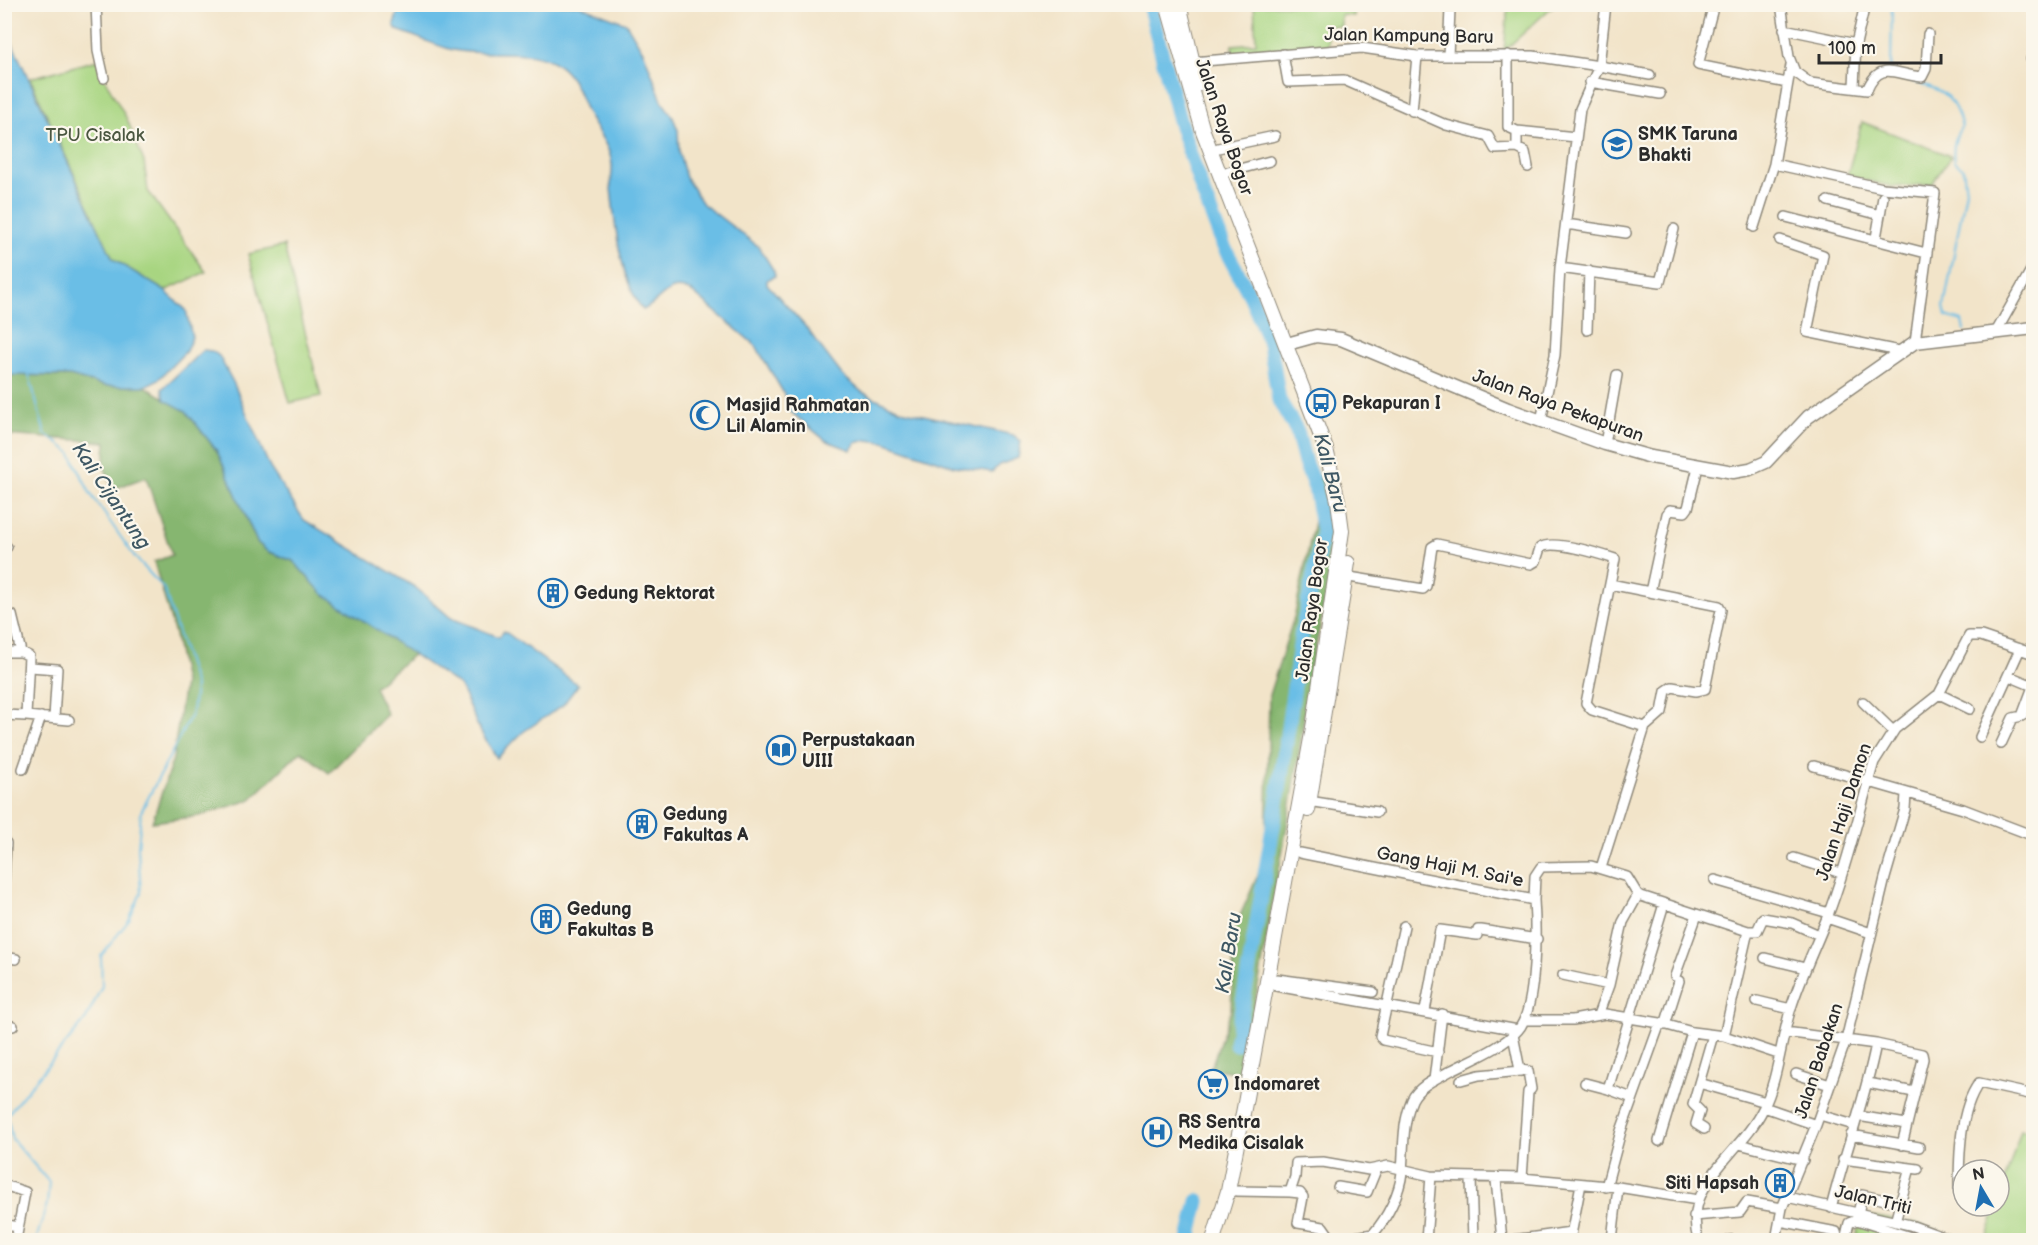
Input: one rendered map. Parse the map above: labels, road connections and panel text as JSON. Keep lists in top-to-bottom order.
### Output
{
  "streets": {
    "highway": ["Jalan Raya Bogor"],
    "main road": ["Jalan Raya Pekapuran"],
    "street": [
      "Jalan Kampung Baru",
      "Jalan Haji Damon",
      "Gang Haji M. Sai'e",
      "Jalan Babakan",
      "Jalan Triti"
    ]
  },
  "crossings": [
    ["Jalan Kampung Baru", "Jalan Raya Bogor"],
    ["Jalan Raya Bogor", "Jalan Raya Pekapuran"],
    ["Jalan Raya Bogor", "Gang Haji M. Sai'e"],
    ["Jalan Haji Damon", "Jalan Babakan"],
    ["Jalan Babakan", "Jalan Triti"]
  ],
  "water": ["Kali Baru", "Kali Cijantung"],
  "parks": ["TPU Cisalak"],
  "places": {
    "school or university": ["SMK Taruna Bhakti"],
    "bus stop": ["Pekapuran I"],
    "mosque": ["Masjid Rahmatan Lil Alamin"],
    "building": [
      "Gedung Rektorat",
      "Gedung Fakultas A",
      "Gedung Fakultas B",
      "Siti Hapsah"
    ],
    "library": ["Perpustakaan UIII"],
    "supermarket": ["Indomaret"],
    "hospital": ["RS Sentra Medika Cisalak"]
  },
  "scale_bar": "100 m",
  "north": "top"
}
